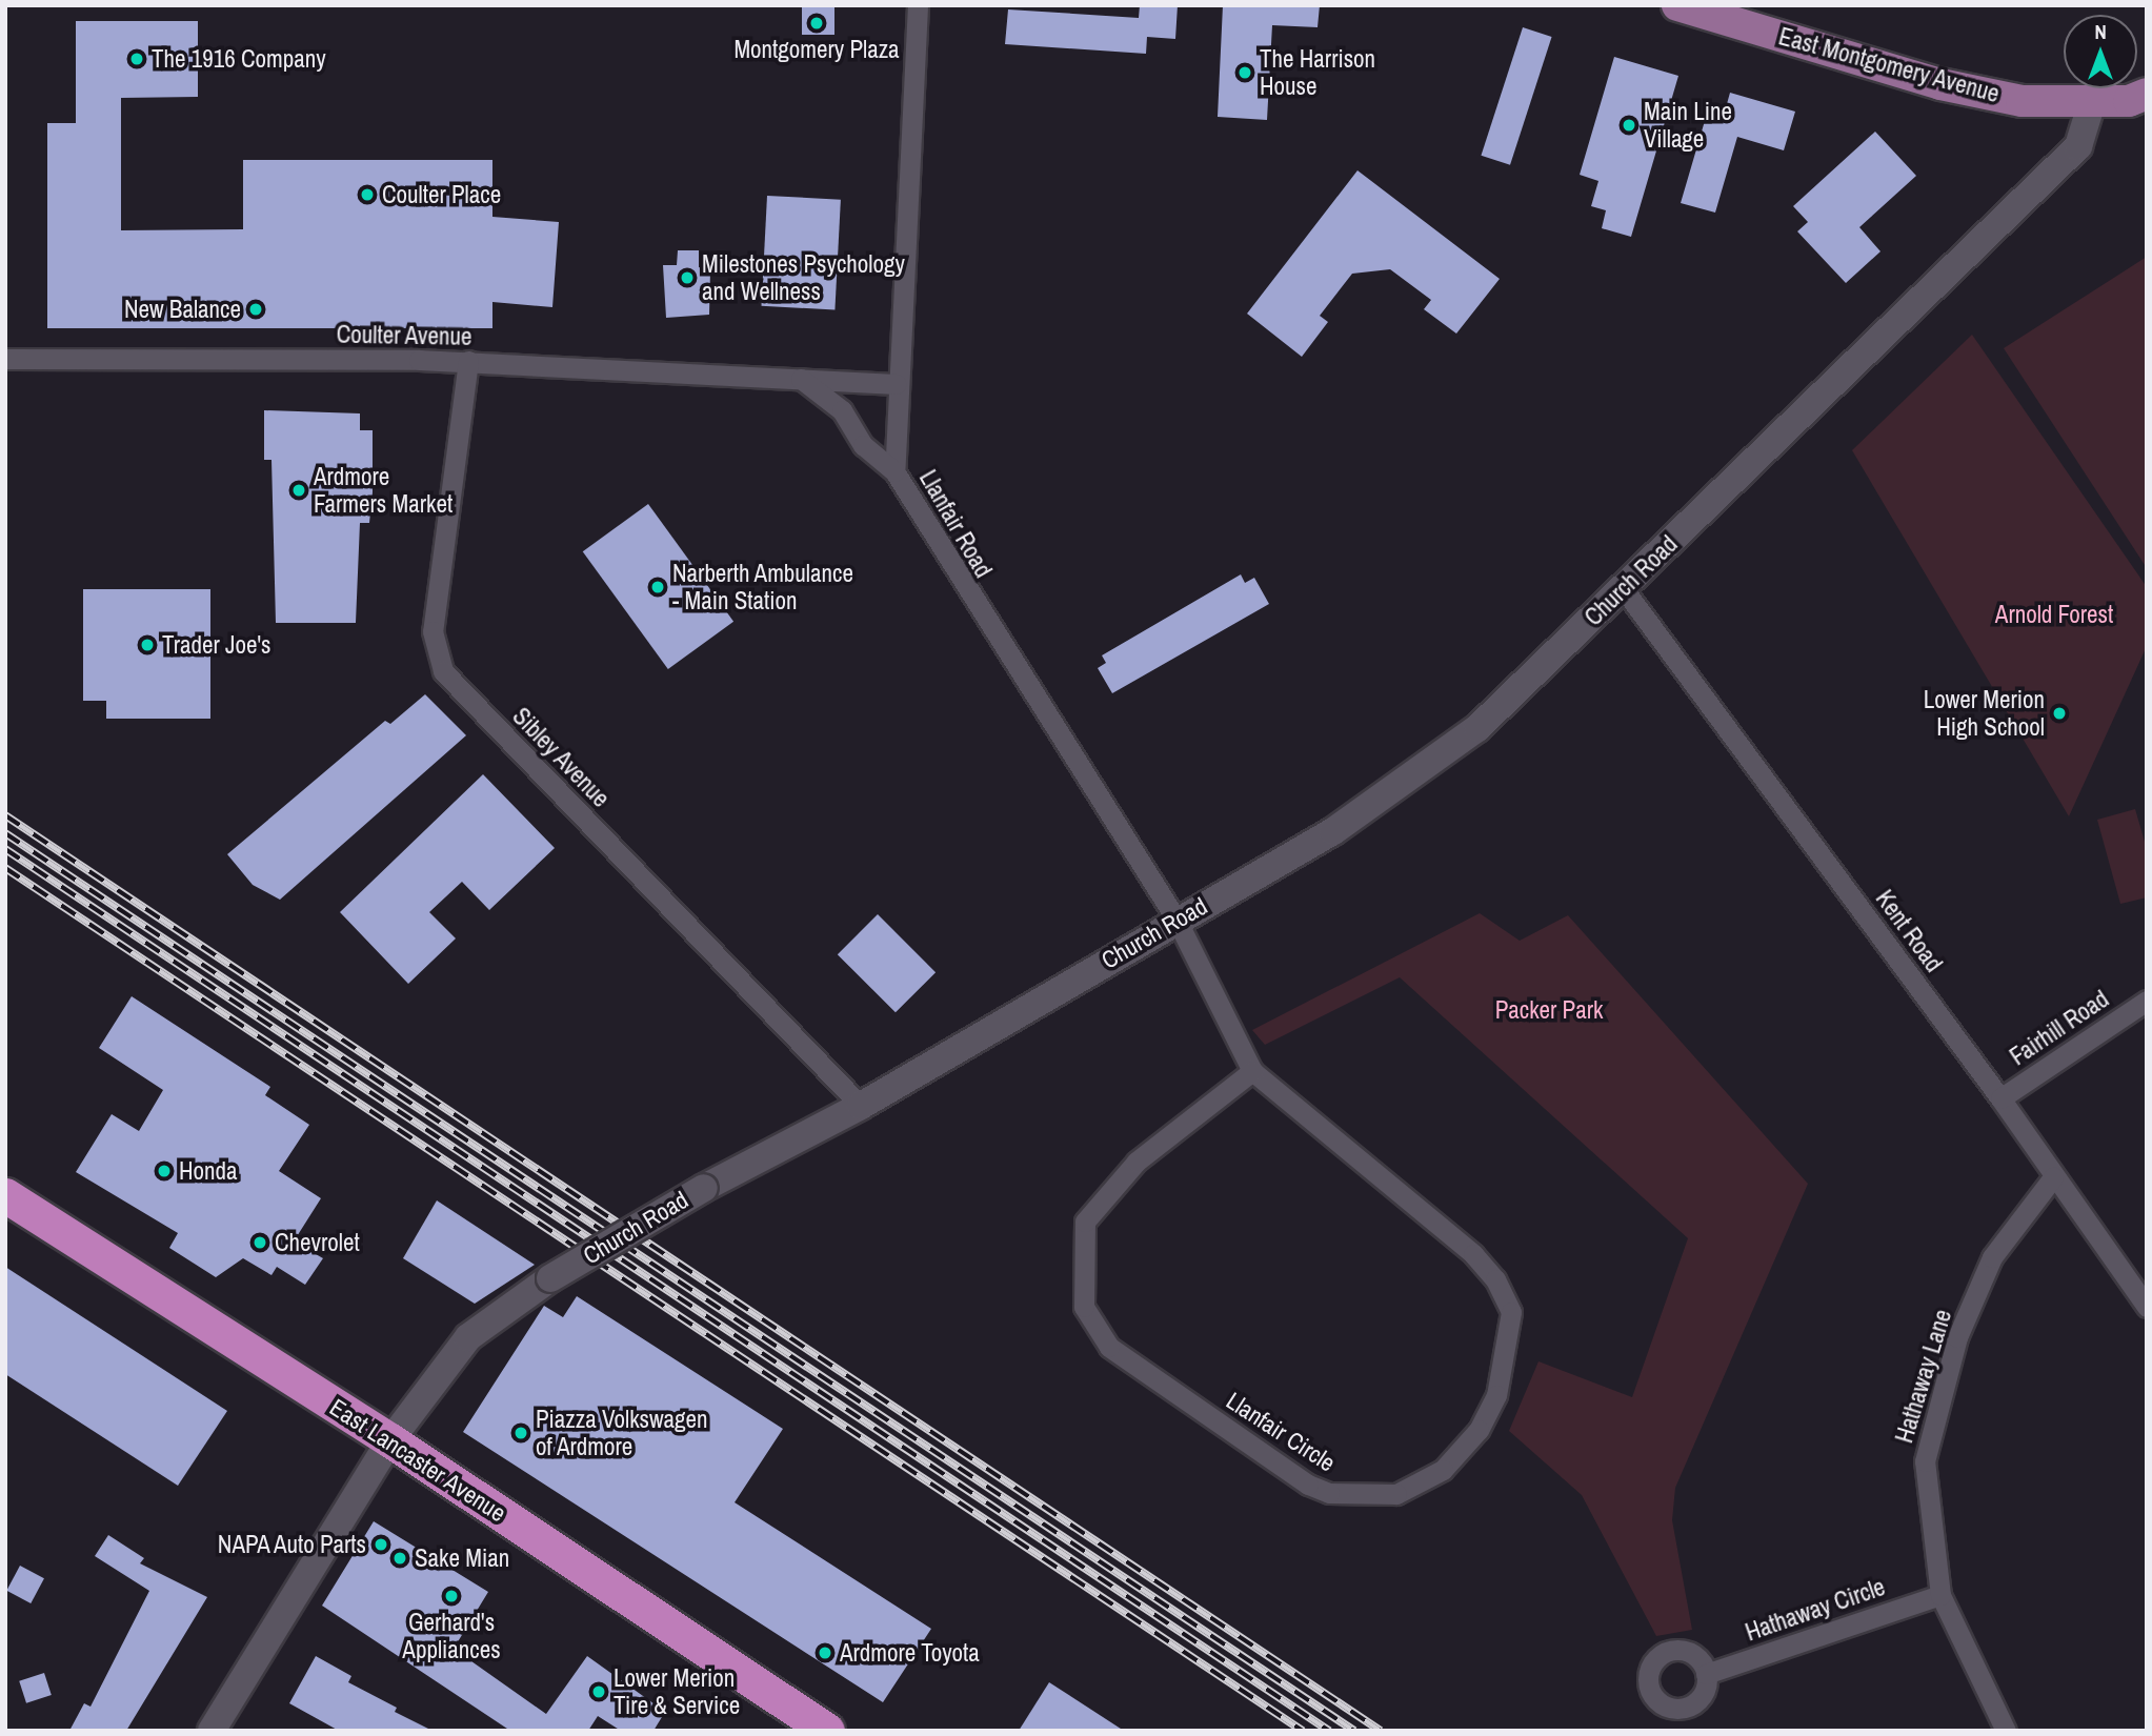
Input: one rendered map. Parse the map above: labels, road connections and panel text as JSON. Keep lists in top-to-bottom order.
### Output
{
  "streets": {
    "highway": ["East Lancaster Avenue"],
    "main road": ["East Montgomery Avenue"],
    "street": [
      "Coulter Avenue",
      "Llanfair Road",
      "Church Road",
      "Sibley Avenue",
      "Kent Road",
      "Fairhill Road",
      "Hathaway Lane",
      "Llanfair Circle",
      "Hathaway Circle"
    ]
  },
  "crossings": [
    ["East Montgomery Avenue", "Church Road"],
    ["Coulter Avenue", "Llanfair Road"],
    ["Coulter Avenue", "Sibley Avenue"],
    ["Llanfair Road", "Church Road"],
    ["Llanfair Road", "Llanfair Circle"],
    ["Church Road", "Sibley Avenue"],
    ["Church Road", "Kent Road"],
    ["Church Road", "Llanfair Circle"],
    ["Church Road", "East Lancaster Avenue"],
    ["Kent Road", "Fairhill Road"],
    ["Kent Road", "Hathaway Lane"],
    ["Hathaway Lane", "Hathaway Circle"]
  ],
  "parks": ["Arnold Forest", "Packer Park"],
  "places": [
    "Montgomery Plaza",
    "The 1916 Company",
    "The Harrison House",
    "Main Line Village",
    "Coulter Place",
    "Milestones Psychology and Wellness",
    "New Balance",
    "Ardmore Farmers Market",
    "Narberth Ambulance - Main Station",
    "Trader Joe's",
    "Lower Merion High School",
    "Honda",
    "Chevrolet",
    "Piazza Volkswagen of Ardmore",
    "NAPA Auto Parts",
    "Sake Mian",
    "Gerhard's Appliances",
    "Ardmore Toyota",
    "Lower Merion Tire & Service"
  ],
  "north": "top"
}
